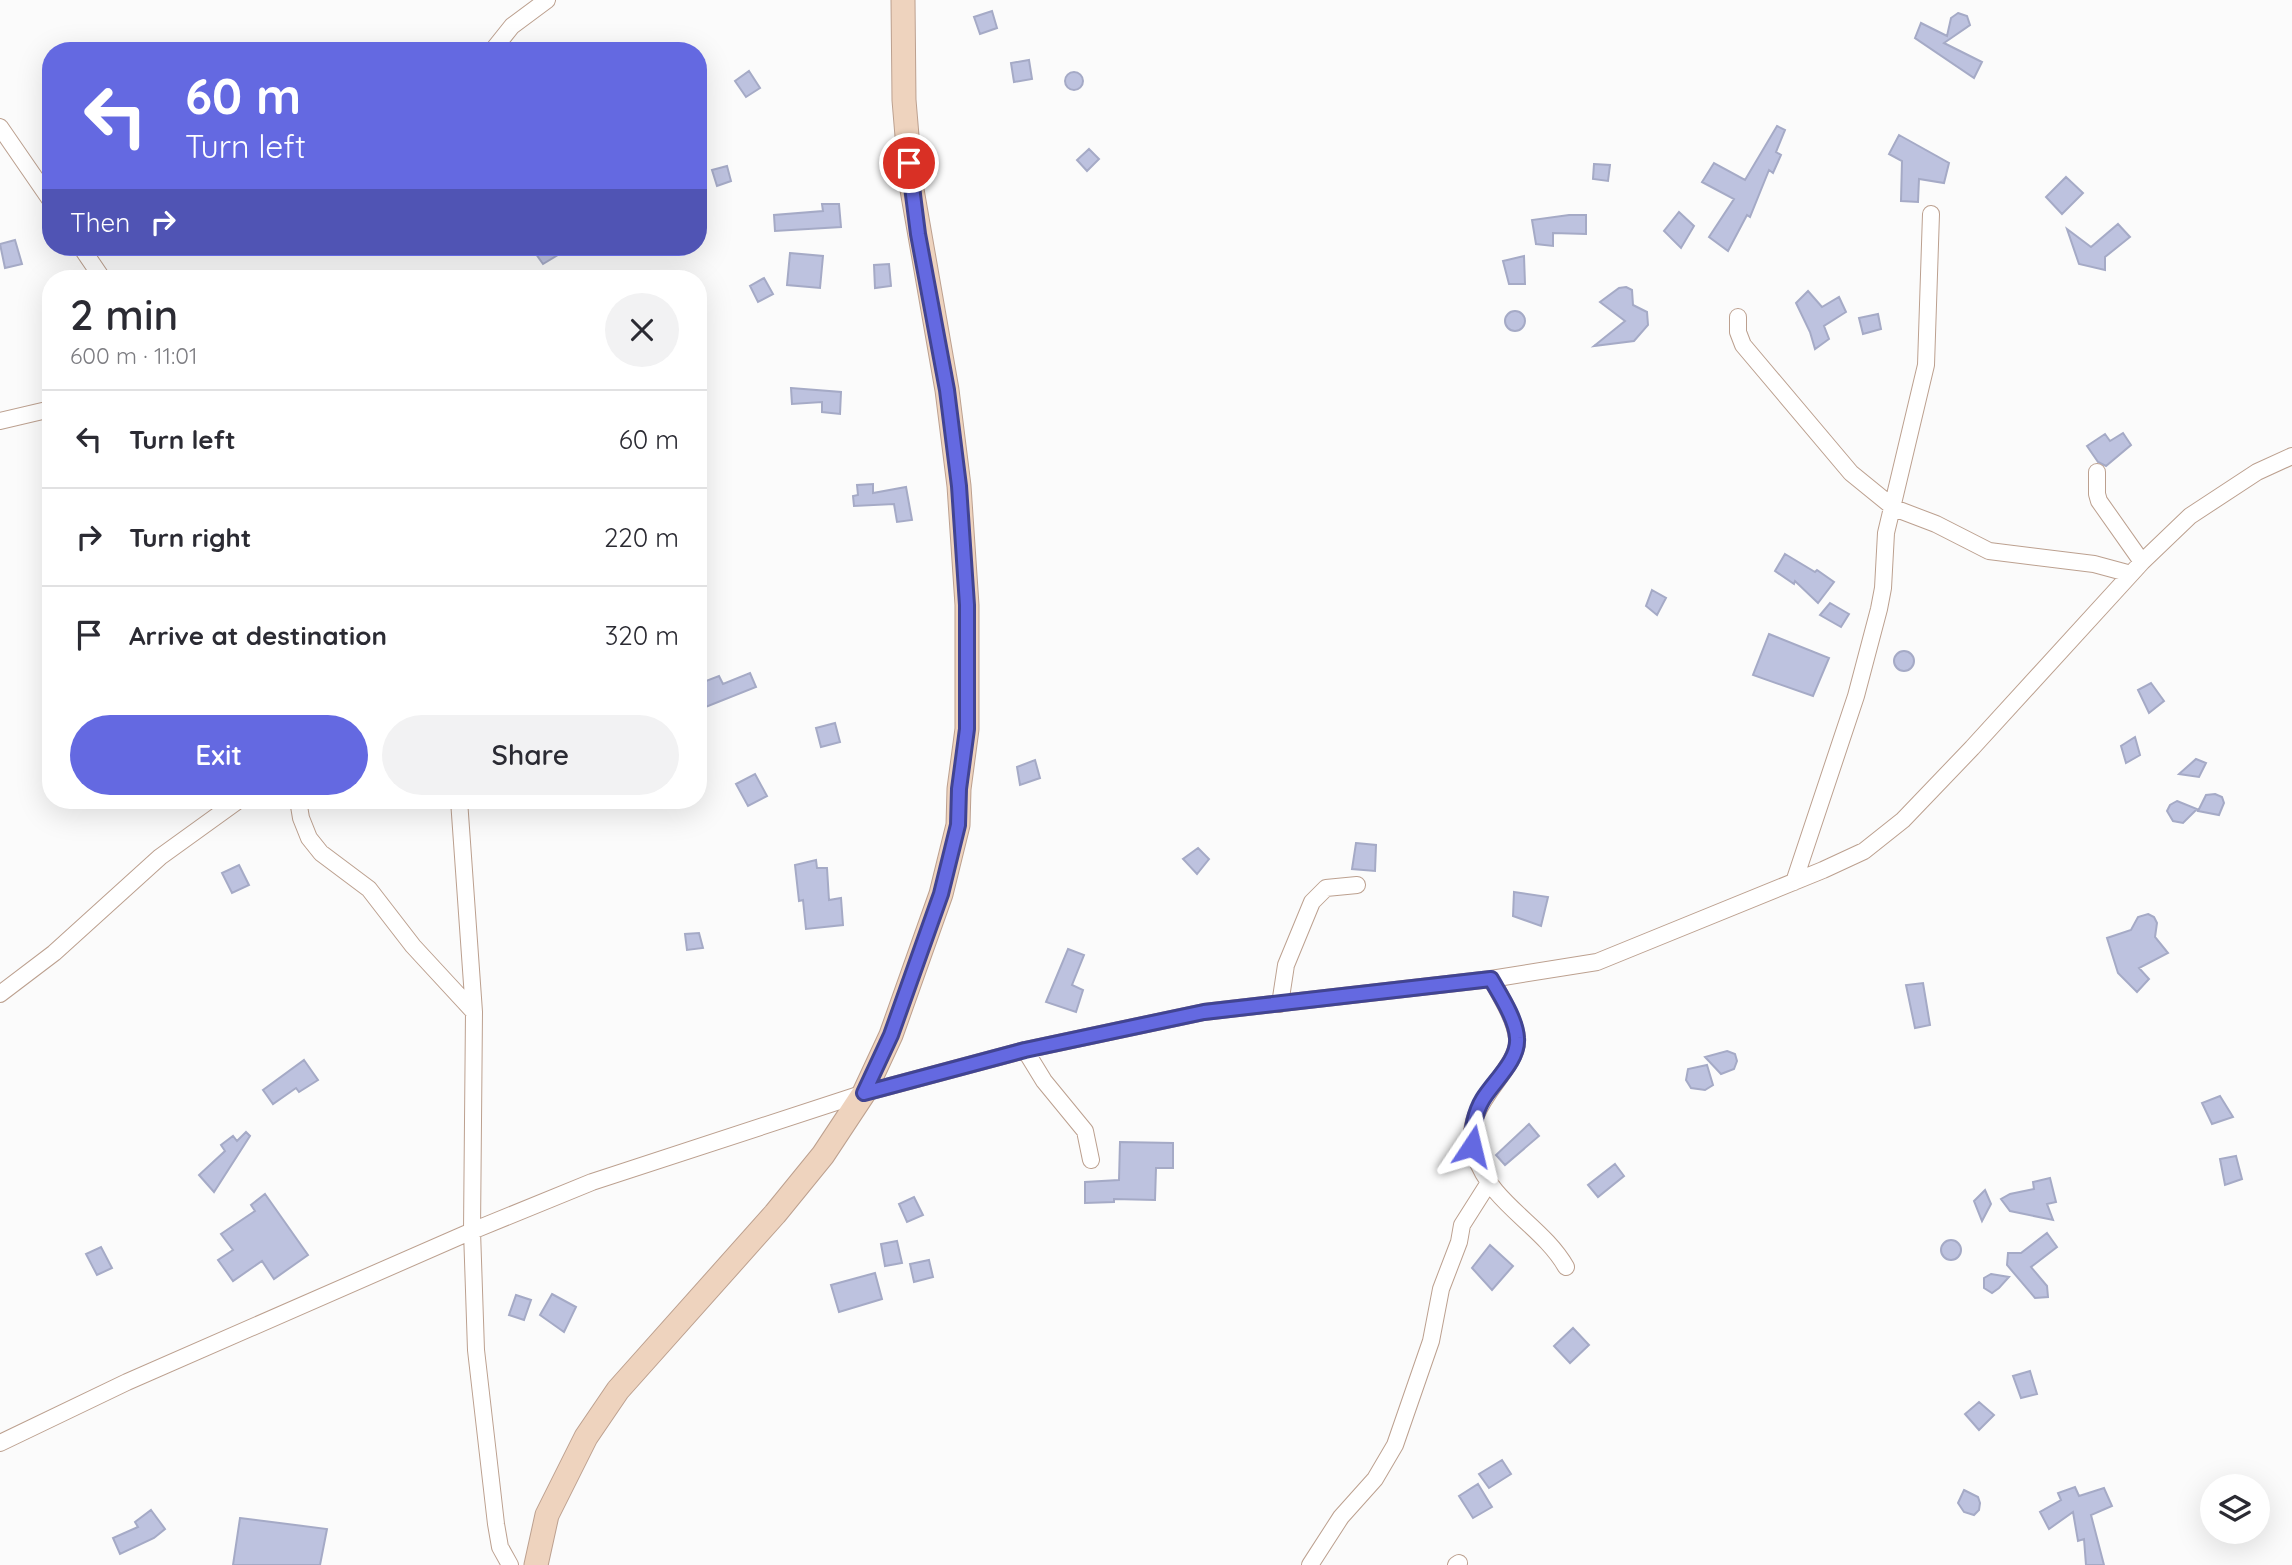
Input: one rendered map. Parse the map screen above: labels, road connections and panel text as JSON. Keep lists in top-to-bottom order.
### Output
{
  "page": {
    "turn": ["60 m", "Turn left"],
    "then": "Then",
    "heading": ["2 min", "600 m · 11:01"],
    "list": [
      {
        "name": "Turn left",
        "value": "60 m"
      },
      {
        "name": "Turn right",
        "value": "220 m"
      },
      {
        "name": "Arrive at destination",
        "value": "320 m"
      }
    ],
    "buttons": ["Exit", "Share"]
  }
}
